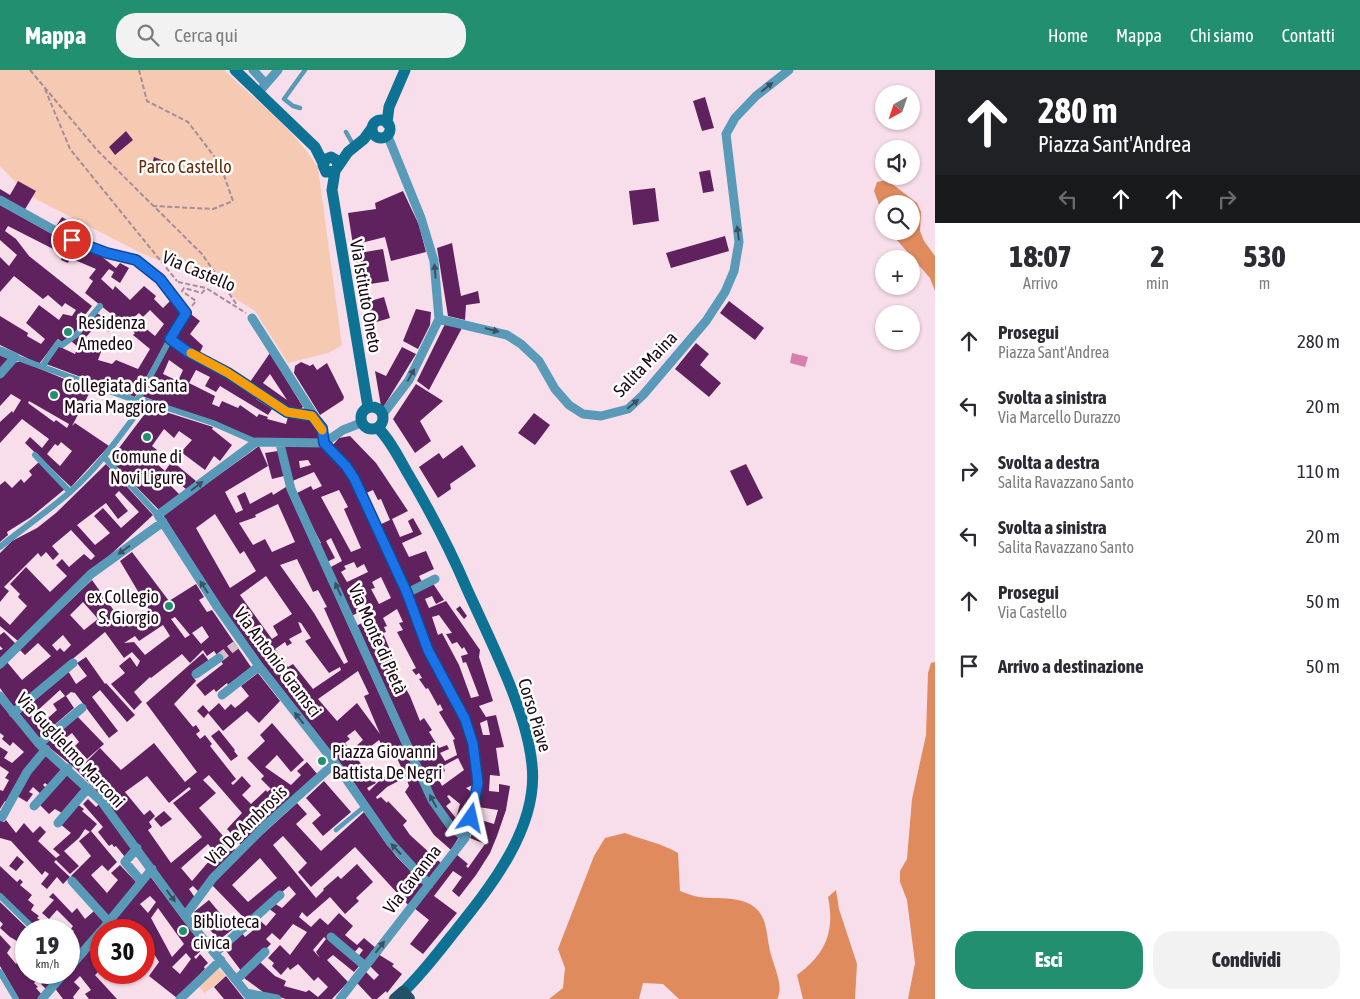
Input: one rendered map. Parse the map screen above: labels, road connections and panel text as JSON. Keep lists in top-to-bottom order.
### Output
{
  "streets": {
    "main road": ["Via Istituto Oneto", "Corso Piave"],
    "street": [
      "Via Castello",
      "Salita Maina",
      "Via Monte di Pietà",
      "Via Antonio Gramsci",
      "Via Guglielmo Marconi",
      "Via De Ambrosis",
      "Via Cavanna"
    ]
  },
  "crossings": [
    ["Via Istituto Oneto", "Corso Piave"],
    ["Via Monte di Pietà", "Via Cavanna"],
    ["Via Antonio Gramsci", "Via De Ambrosis"],
    ["Via Antonio Gramsci", "Via Cavanna"],
    ["Via Guglielmo Marconi", "Via De Ambrosis"]
  ],
  "one_way": ["Via Monte di Pietà", "Via Antonio Gramsci"],
  "parks": ["Parco Castello"],
  "places": [
    "Residenza Amedeo",
    "Collegiata di Santa Maria Maggiore",
    "Comune di Novi Ligure",
    "ex Collegio S. Giorgio",
    "Piazza Giovanni Battista De Negri",
    "Biblioteca civica"
  ],
  "north": "bottom left",
  "page": {
    "header": "Mappa",
    "search": "Cerca qui",
    "nav": [
      "Home",
      "Mappa",
      "Chi siamo",
      "Contatti"
    ],
    "turn": ["280 m", "Piazza Sant'Andrea"],
    "map_buttons": ["+", "−"],
    "eta": [
      "18:07",
      "Arrivo",
      "2",
      "min",
      "530",
      "m"
    ],
    "list": [
      {
        "name": "Prosegui",
        "note": "Piazza Sant'Andrea",
        "value": "280 m"
      },
      {
        "name": "Svolta a sinistra",
        "note": "Via Marcello Durazzo",
        "value": "20 m"
      },
      {
        "name": "Svolta a destra",
        "note": "Salita Ravazzano Santo",
        "value": "110 m"
      },
      {
        "name": "Svolta a sinistra",
        "note": "Salita Ravazzano Santo",
        "value": "20 m"
      },
      {
        "name": "Prosegui",
        "note": "Via Castello",
        "value": "50 m"
      },
      {
        "name": "Arrivo a destinazione",
        "value": "50 m"
      }
    ],
    "speed": "19 km/h",
    "limit": "30",
    "buttons": ["Esci", "Condividi"]
  }
}
